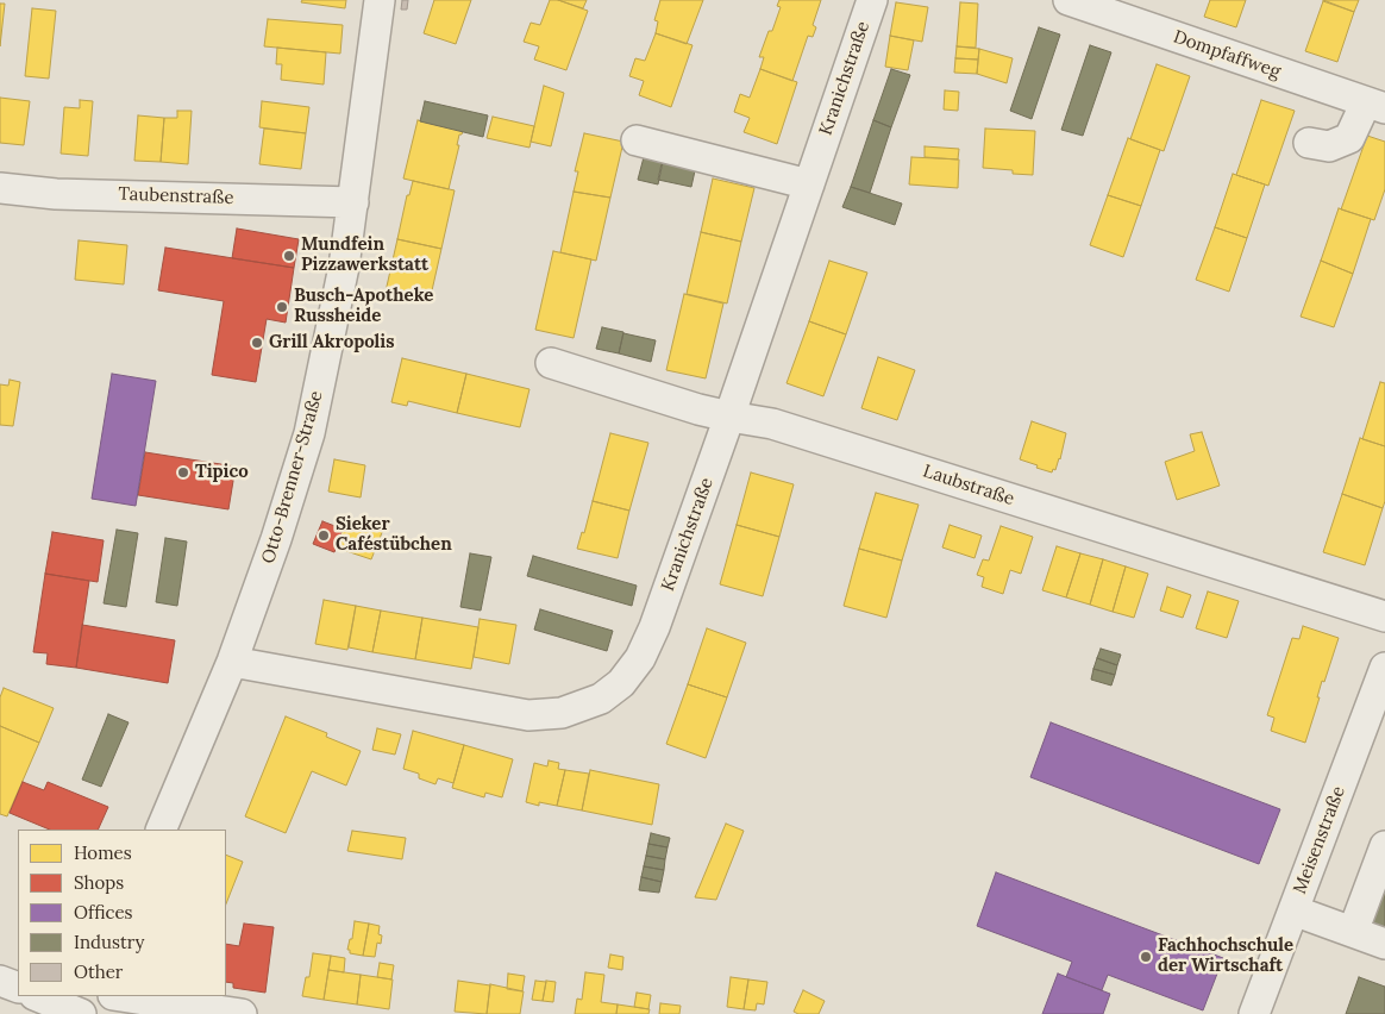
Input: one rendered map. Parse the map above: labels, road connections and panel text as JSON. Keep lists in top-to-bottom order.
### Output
{
  "streets": {
    "street": [
      "Dompfaffweg",
      "Kranichstraße",
      "Taubenstraße",
      "Otto-Brenner-Straße",
      "Laubstraße",
      "Meisenstraße"
    ]
  },
  "crossings": [
    ["Kranichstraße", "Otto-Brenner-Straße"],
    ["Kranichstraße", "Laubstraße"],
    ["Taubenstraße", "Otto-Brenner-Straße"]
  ],
  "places": [
    "Mundfein Pizzawerkstatt",
    "Busch-Apotheke Russheide",
    "Grill Akropolis",
    "Tipico",
    "Sieker Caféstübchen",
    "Fachhochschule der Wirtschaft"
  ],
  "legend": [
    "Homes",
    "Shops",
    "Offices",
    "Industry",
    "Other"
  ]
}
